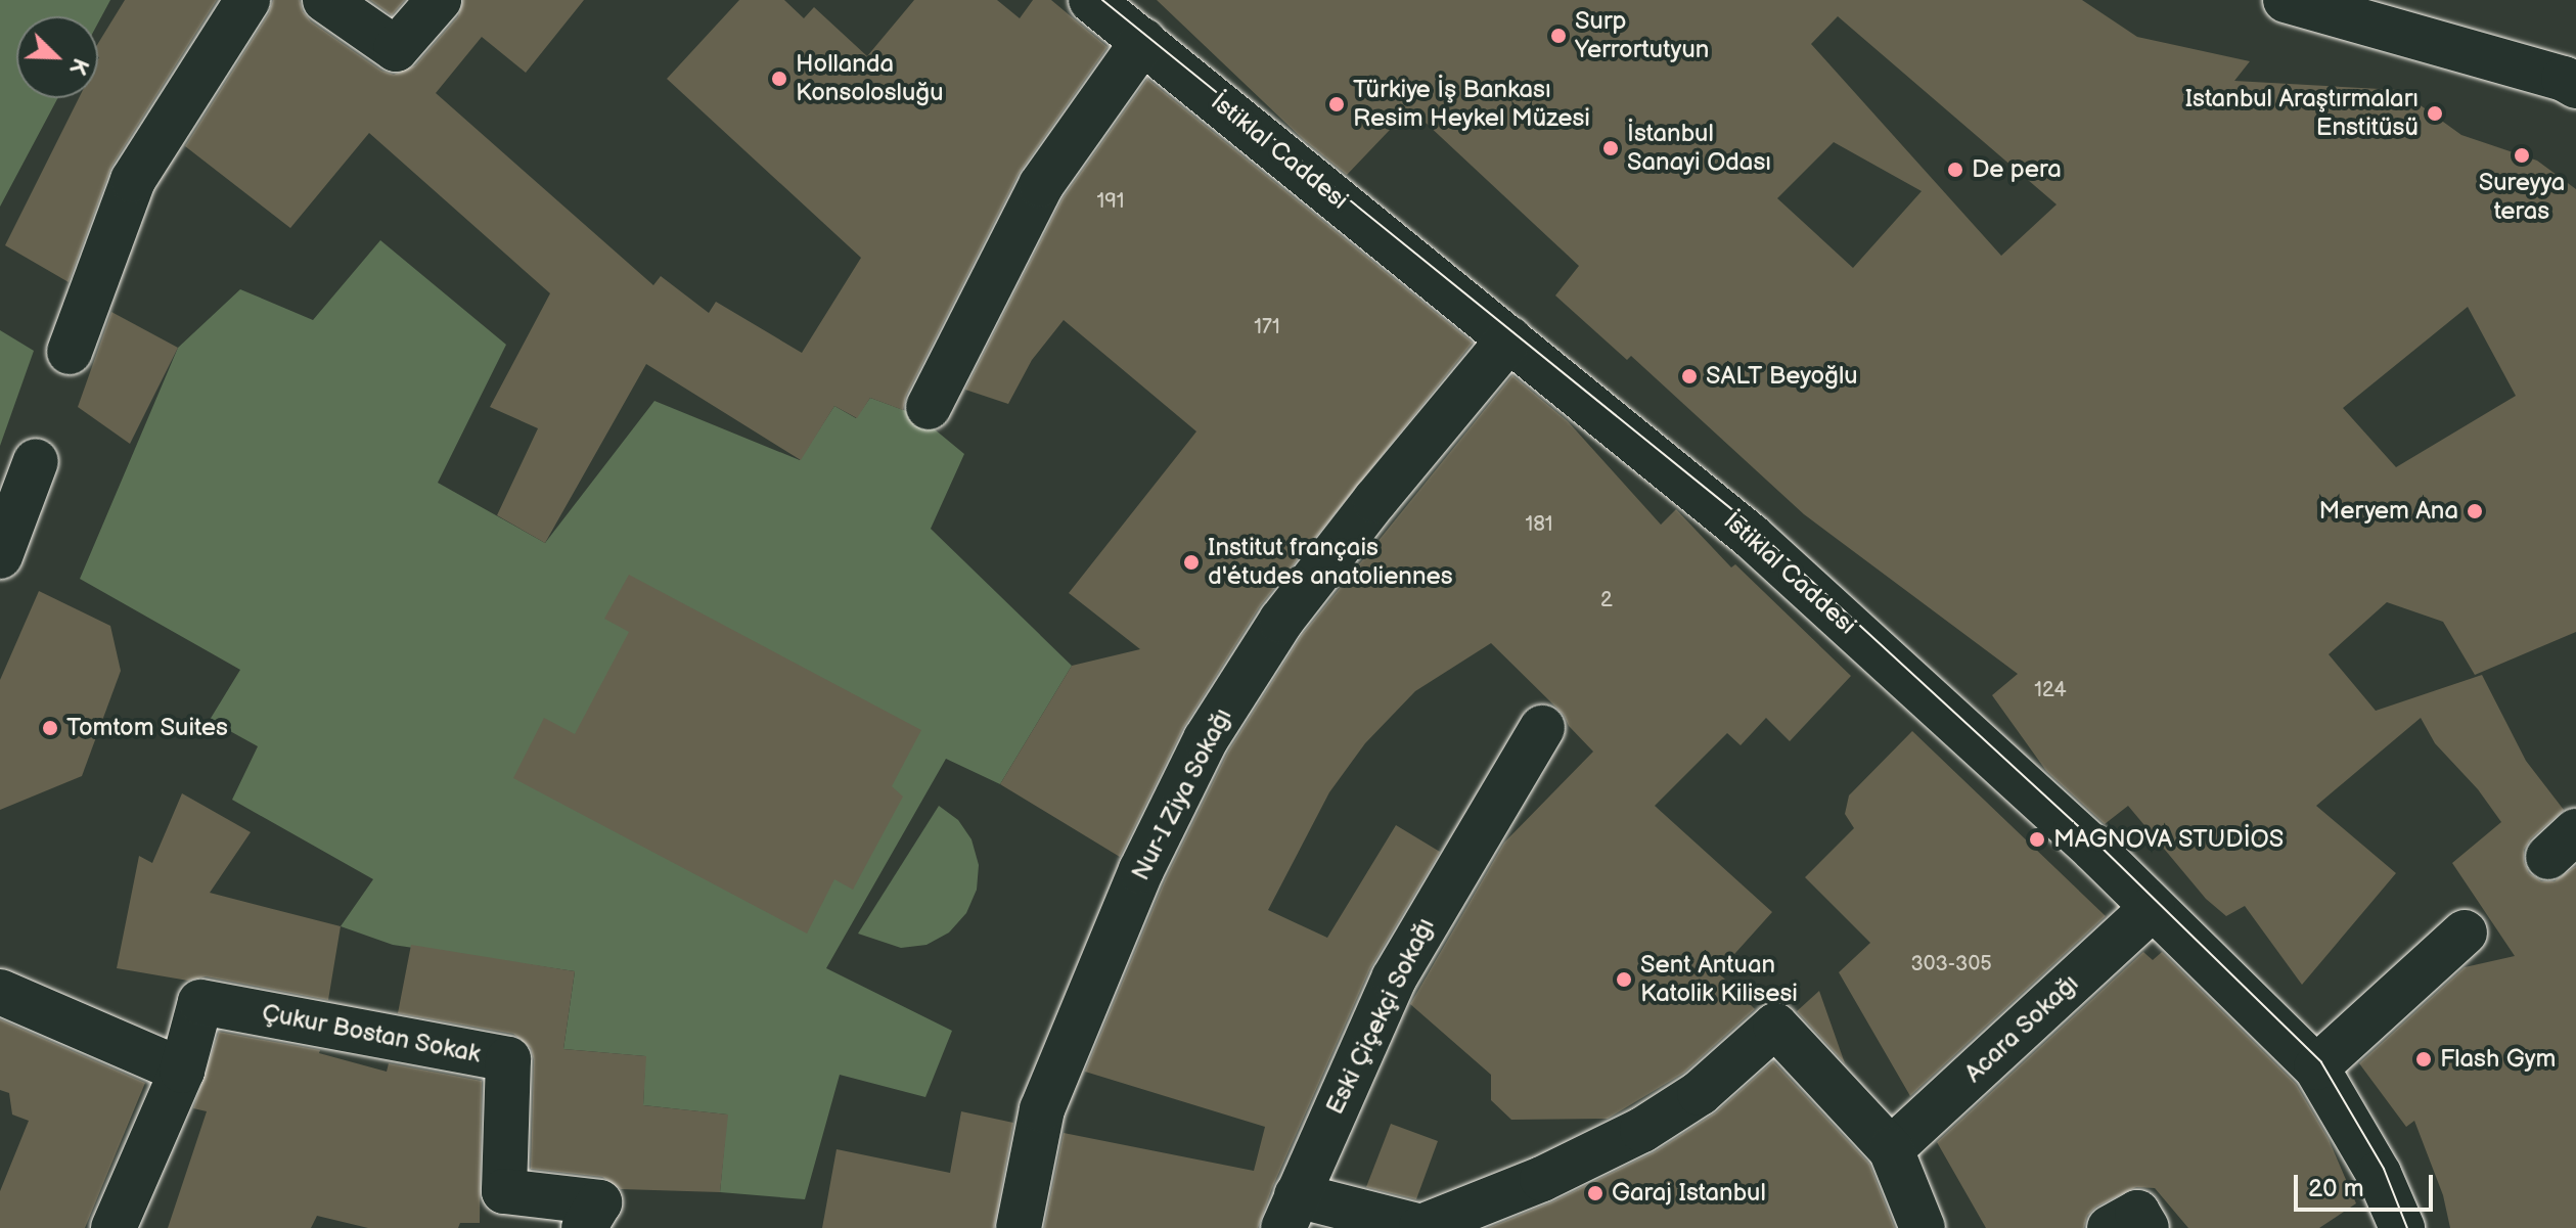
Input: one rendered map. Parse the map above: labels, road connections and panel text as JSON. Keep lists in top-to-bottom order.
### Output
{
  "streets": {
    "street": [
      "İstiklal Caddesi",
      "Nur-I Ziya Sokağı",
      "Eski Çiçekçi Sokağı",
      "Acara Sokağı",
      "Çukur Bostan Sokak"
    ]
  },
  "crossings": [
    ["İstiklal Caddesi", "Nur-I Ziya Sokağı"],
    ["İstiklal Caddesi", "Acara Sokağı"]
  ],
  "places": [
    "Surp Yerrortutyun",
    "Hollanda Konsolosluğu",
    "Türkiye İş Bankası Resim Heykel Müzesi",
    "Istanbul Araştırmaları Enstitüsü",
    "İstanbul Sanayi Odası",
    "Sureyya teras",
    "De pera",
    "SALT Beyoğlu",
    "Meryem Ana",
    "Institut français d'études anatoliennes",
    "Tomtom Suites",
    "MAGNOVA STUDİOS",
    "Sent Antuan Katolik Kilisesi",
    "Flash Gym",
    "Garaj Istanbul"
  ],
  "house_numbers": [
    "191",
    "171",
    "181",
    "2",
    "124",
    "303-305"
  ],
  "scale_bar": "20 m",
  "north": "bottom right"
}
